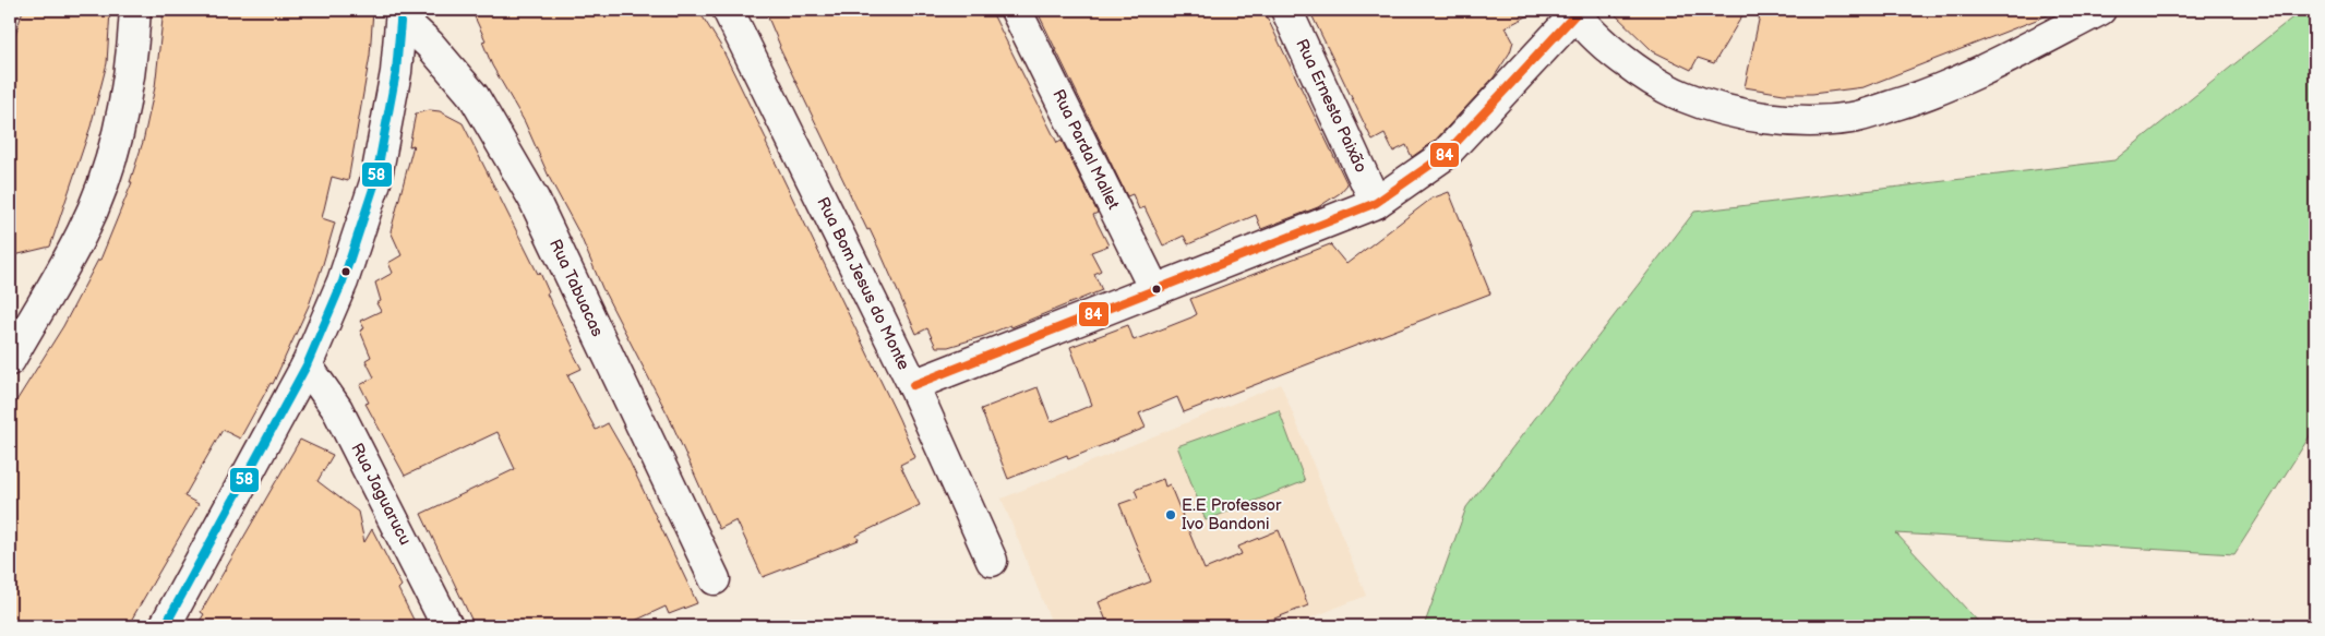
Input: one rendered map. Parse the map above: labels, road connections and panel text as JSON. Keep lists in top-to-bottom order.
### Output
{
  "streets": {
    "street": [
      "Rua Ernesto Paixão",
      "Rua Pardal Mallet",
      "Rua Bom Jesus do Monte",
      "Rua Tabuacas",
      "Rua Jaguarucu"
    ]
  },
  "places": ["E.E Professor Ivo Bandoni"],
  "lines": ["transit line 58", "transit line 84"]
}
